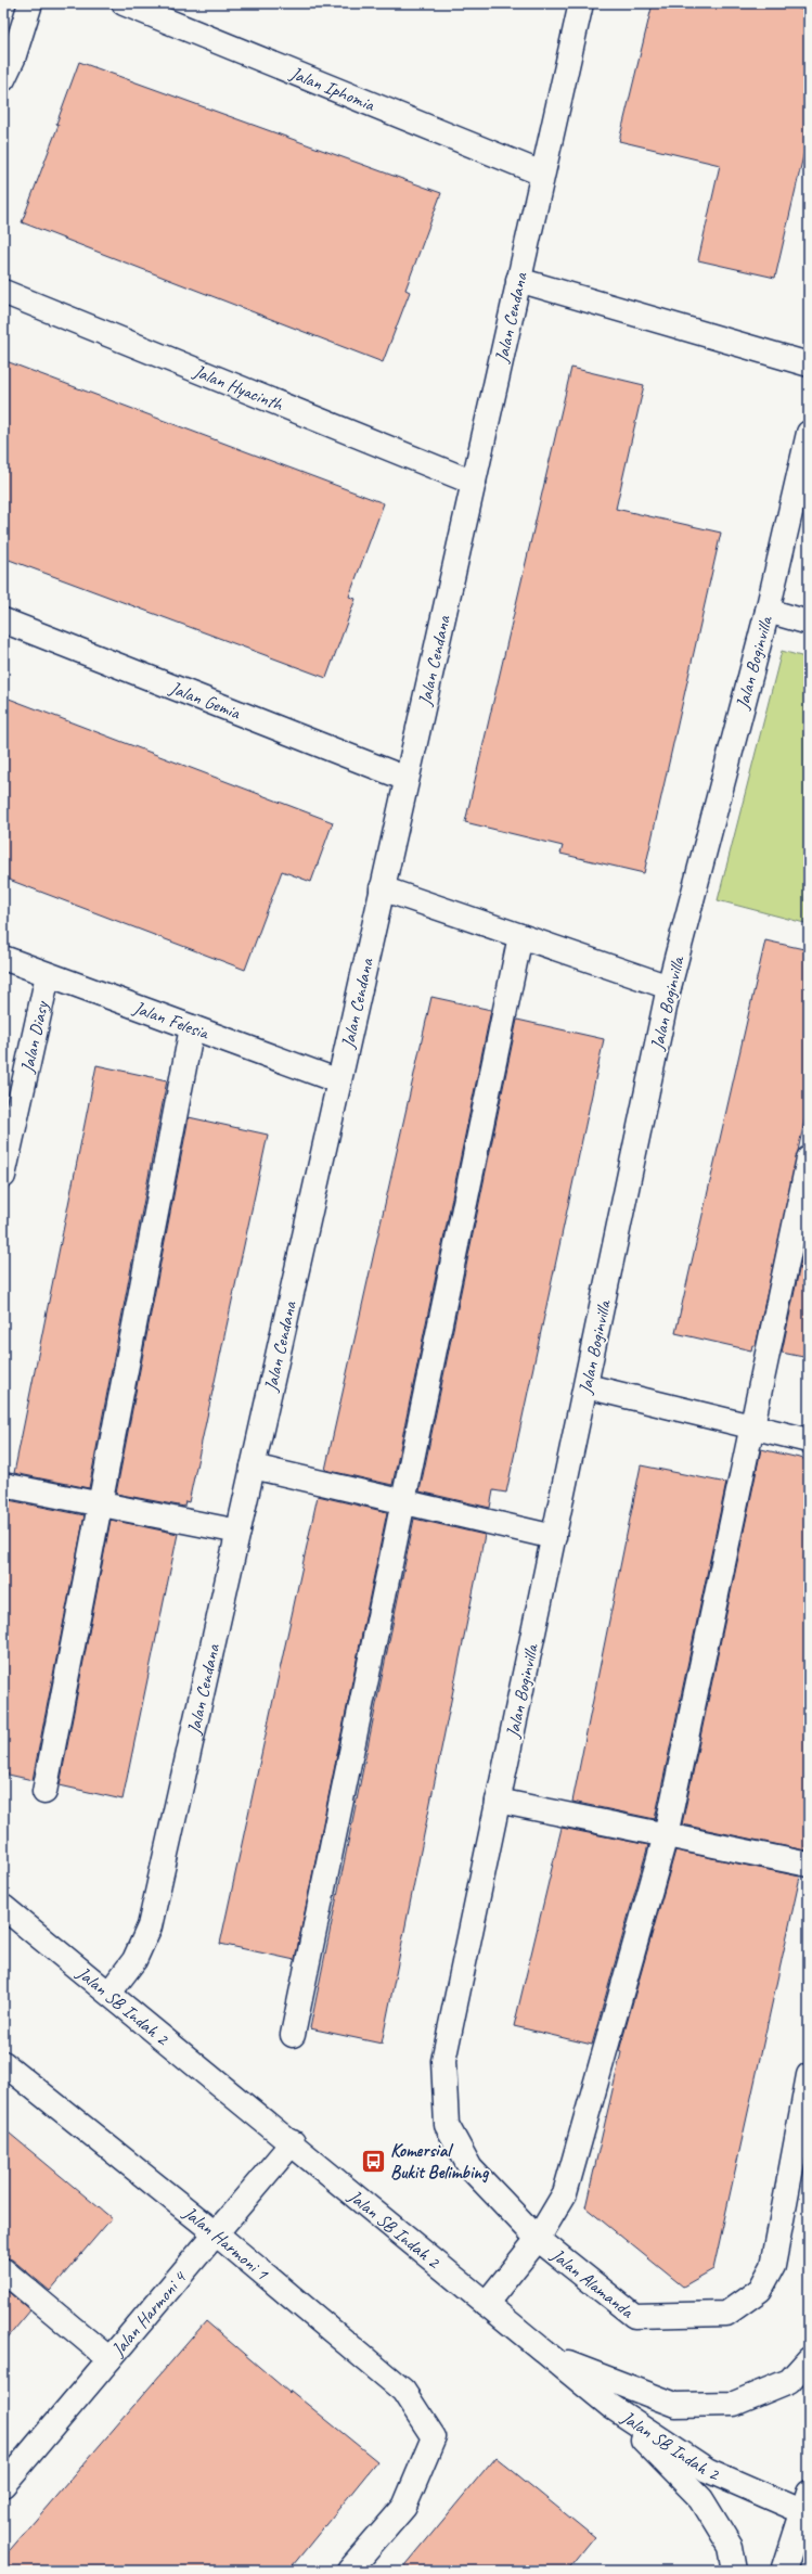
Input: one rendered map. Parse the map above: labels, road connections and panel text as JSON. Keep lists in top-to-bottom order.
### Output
{
  "streets": {
    "street": [
      "Jalan Iphomia",
      "Jalan Cendana",
      "Jalan Hyacinth",
      "Jalan Boginvilla",
      "Jalan Gemia",
      "Jalan Felesia",
      "Jalan Diasy",
      "Jalan SB Indah 2",
      "Jalan Harmoni 1",
      "Jalan Alamanda",
      "Jalan Harmoni 4"
    ]
  },
  "crossings": [
    ["Jalan Iphomia", "Jalan Cendana"],
    ["Jalan Cendana", "Jalan Hyacinth"],
    ["Jalan Cendana", "Jalan Gemia"],
    ["Jalan Cendana", "Jalan Felesia"],
    ["Jalan Cendana", "Jalan SB Indah 2"],
    ["Jalan Boginvilla", "Jalan Alamanda"],
    ["Jalan Felesia", "Jalan Diasy"],
    ["Jalan SB Indah 2", "Jalan Harmoni 4"],
    ["Jalan Harmoni 1", "Jalan Harmoni 4"]
  ],
  "places": {
    "bus stop": ["Komersial Bukit Belimbing"]
  }
}
